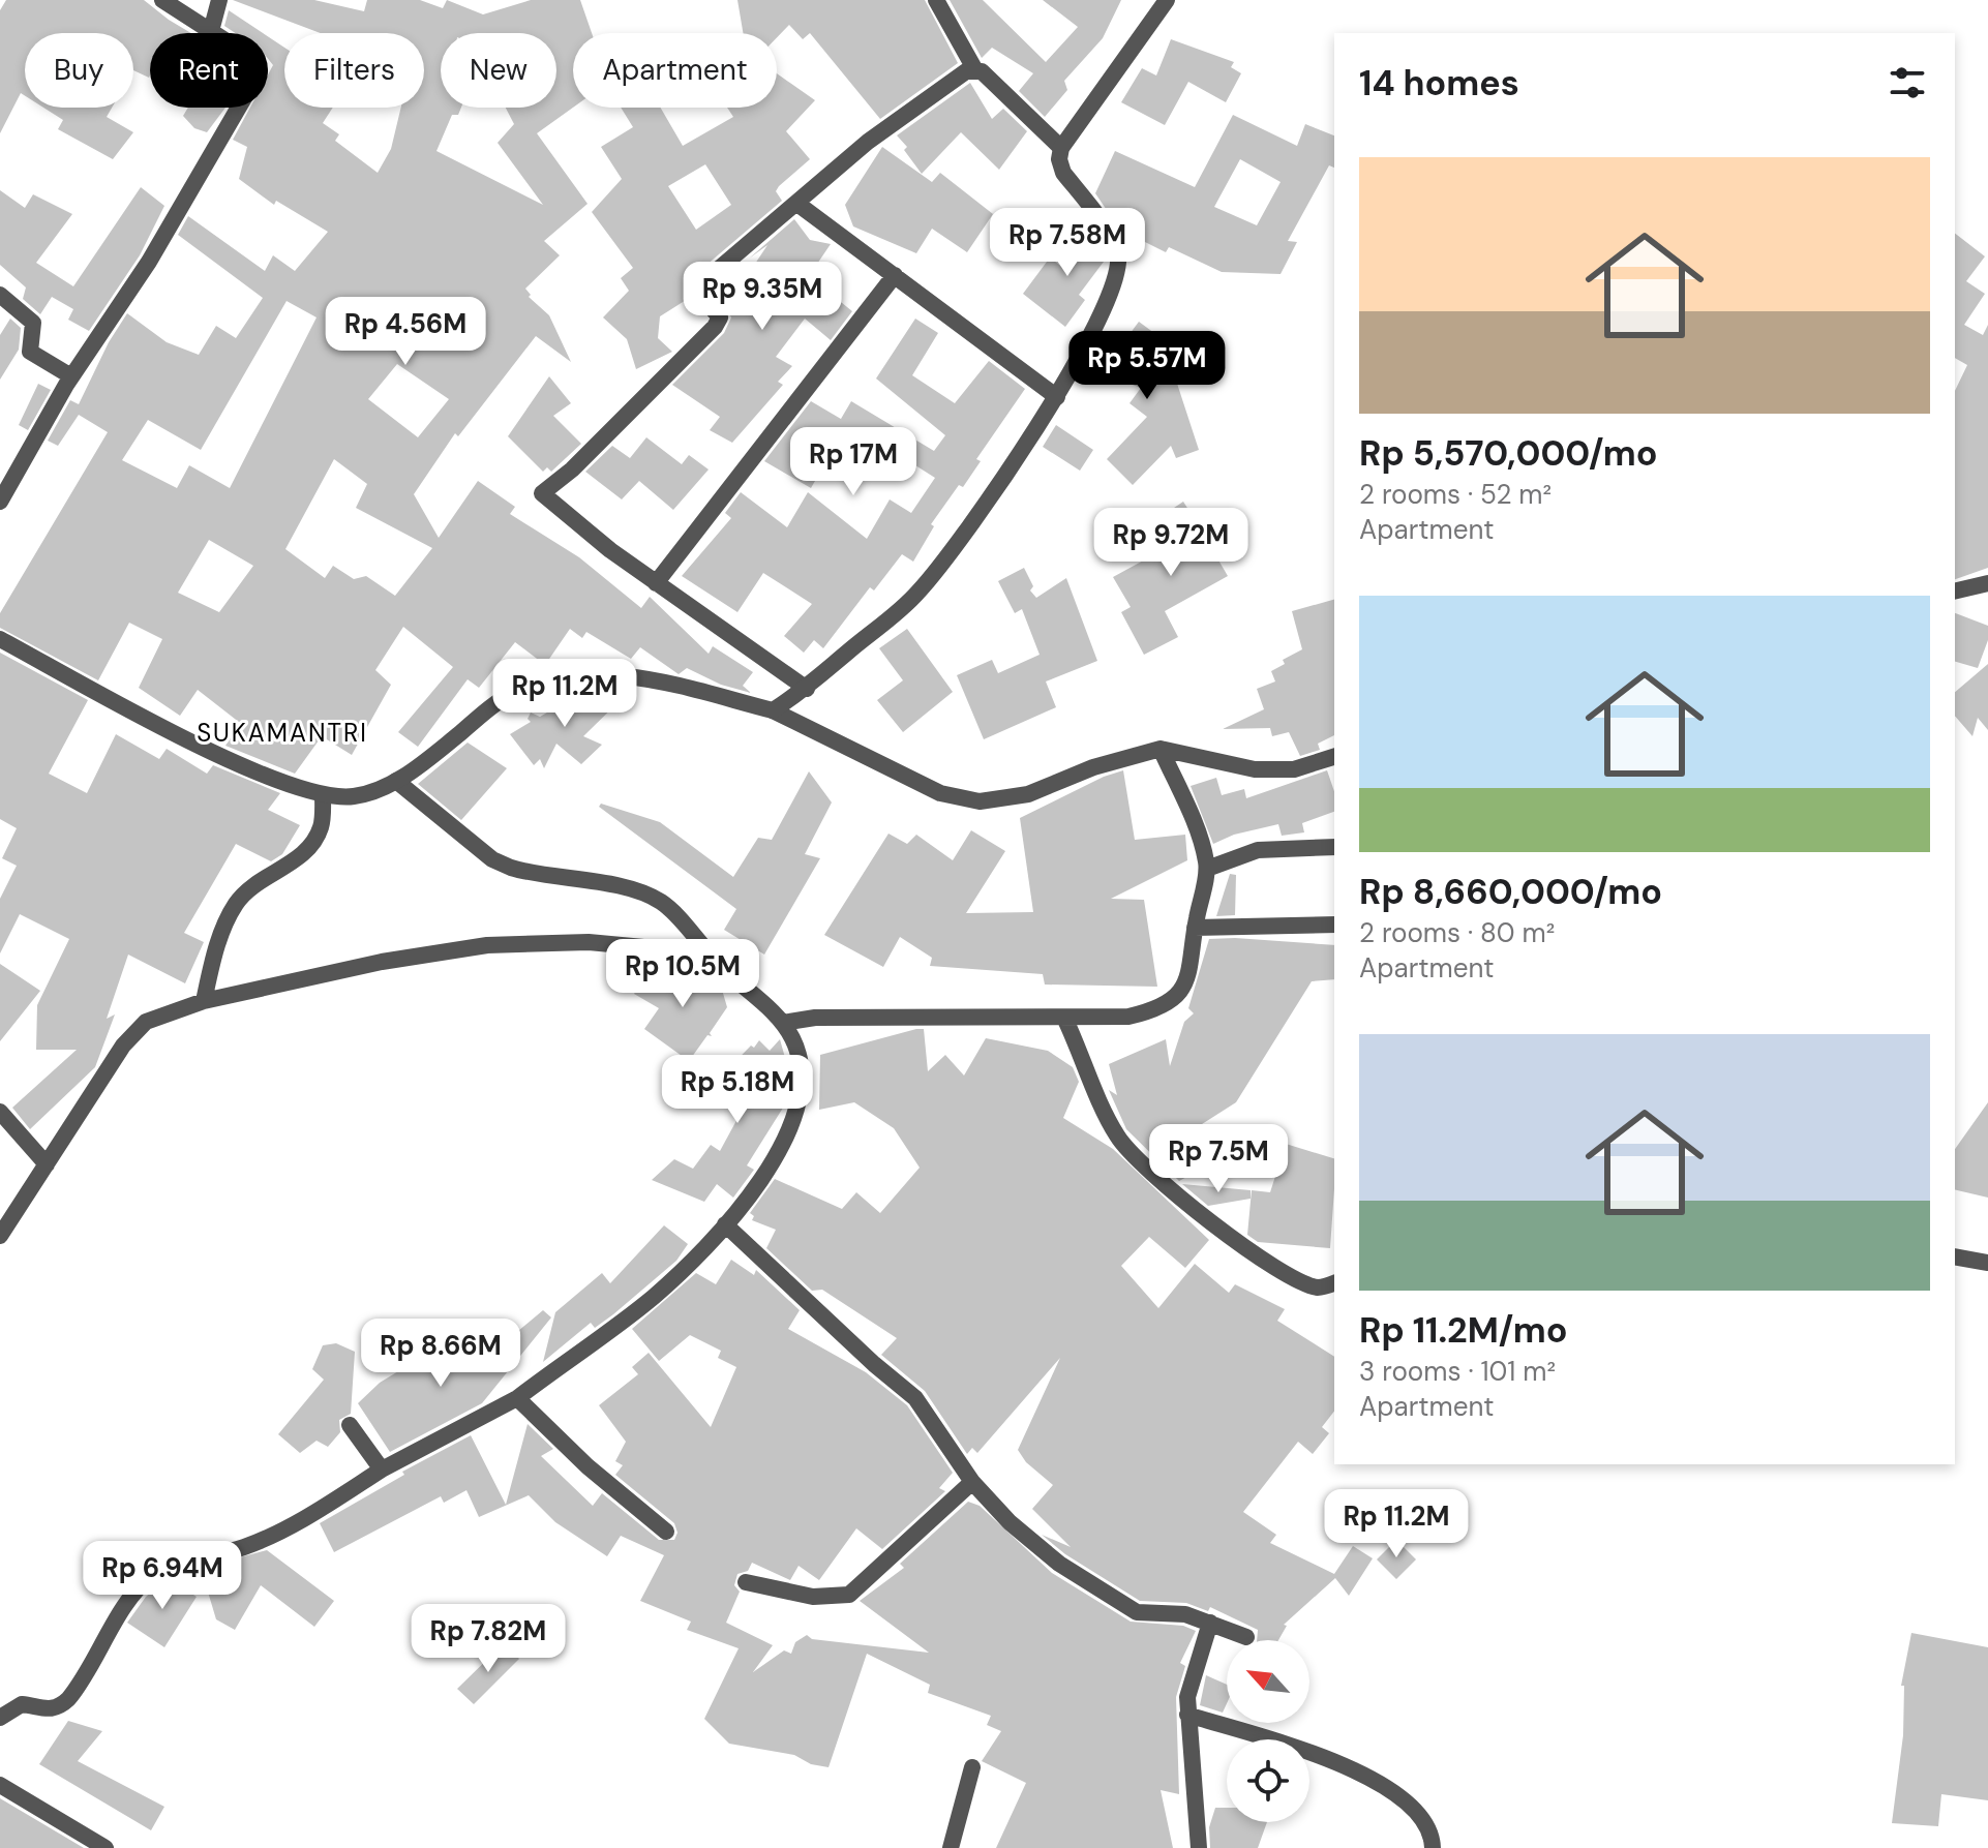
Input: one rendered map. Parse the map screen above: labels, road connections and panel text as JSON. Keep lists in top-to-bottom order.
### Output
{
  "districts": ["SUKAMANTRI"],
  "north": "top left",
  "page": {
    "chip": [
      "Buy",
      "Rent",
      "Filters",
      "New",
      "Apartment"
    ],
    "heading": "14 homes",
    "list": [
      {
        "name": "Rp 5,570,000/mo",
        "note": "2 rooms · 52 m² · Apartment"
      },
      {
        "name": "Rp 8,660,000/mo",
        "note": "2 rooms · 80 m² · Apartment"
      },
      {
        "name": "Rp 11.2M/mo",
        "note": "3 rooms · 101 m² · Apartment"
      }
    ],
    "price": [
      "Rp 7.58M",
      "Rp 9.35M",
      "Rp 4.56M",
      "Rp 5.57M",
      "Rp 17M",
      "Rp 9.72M",
      "Rp 11.2M",
      "Rp 10.5M",
      "Rp 5.18M",
      "Rp 7.5M",
      "Rp 8.66M",
      "Rp 11.2M",
      "Rp 6.94M",
      "Rp 7.82M"
    ]
  }
}
